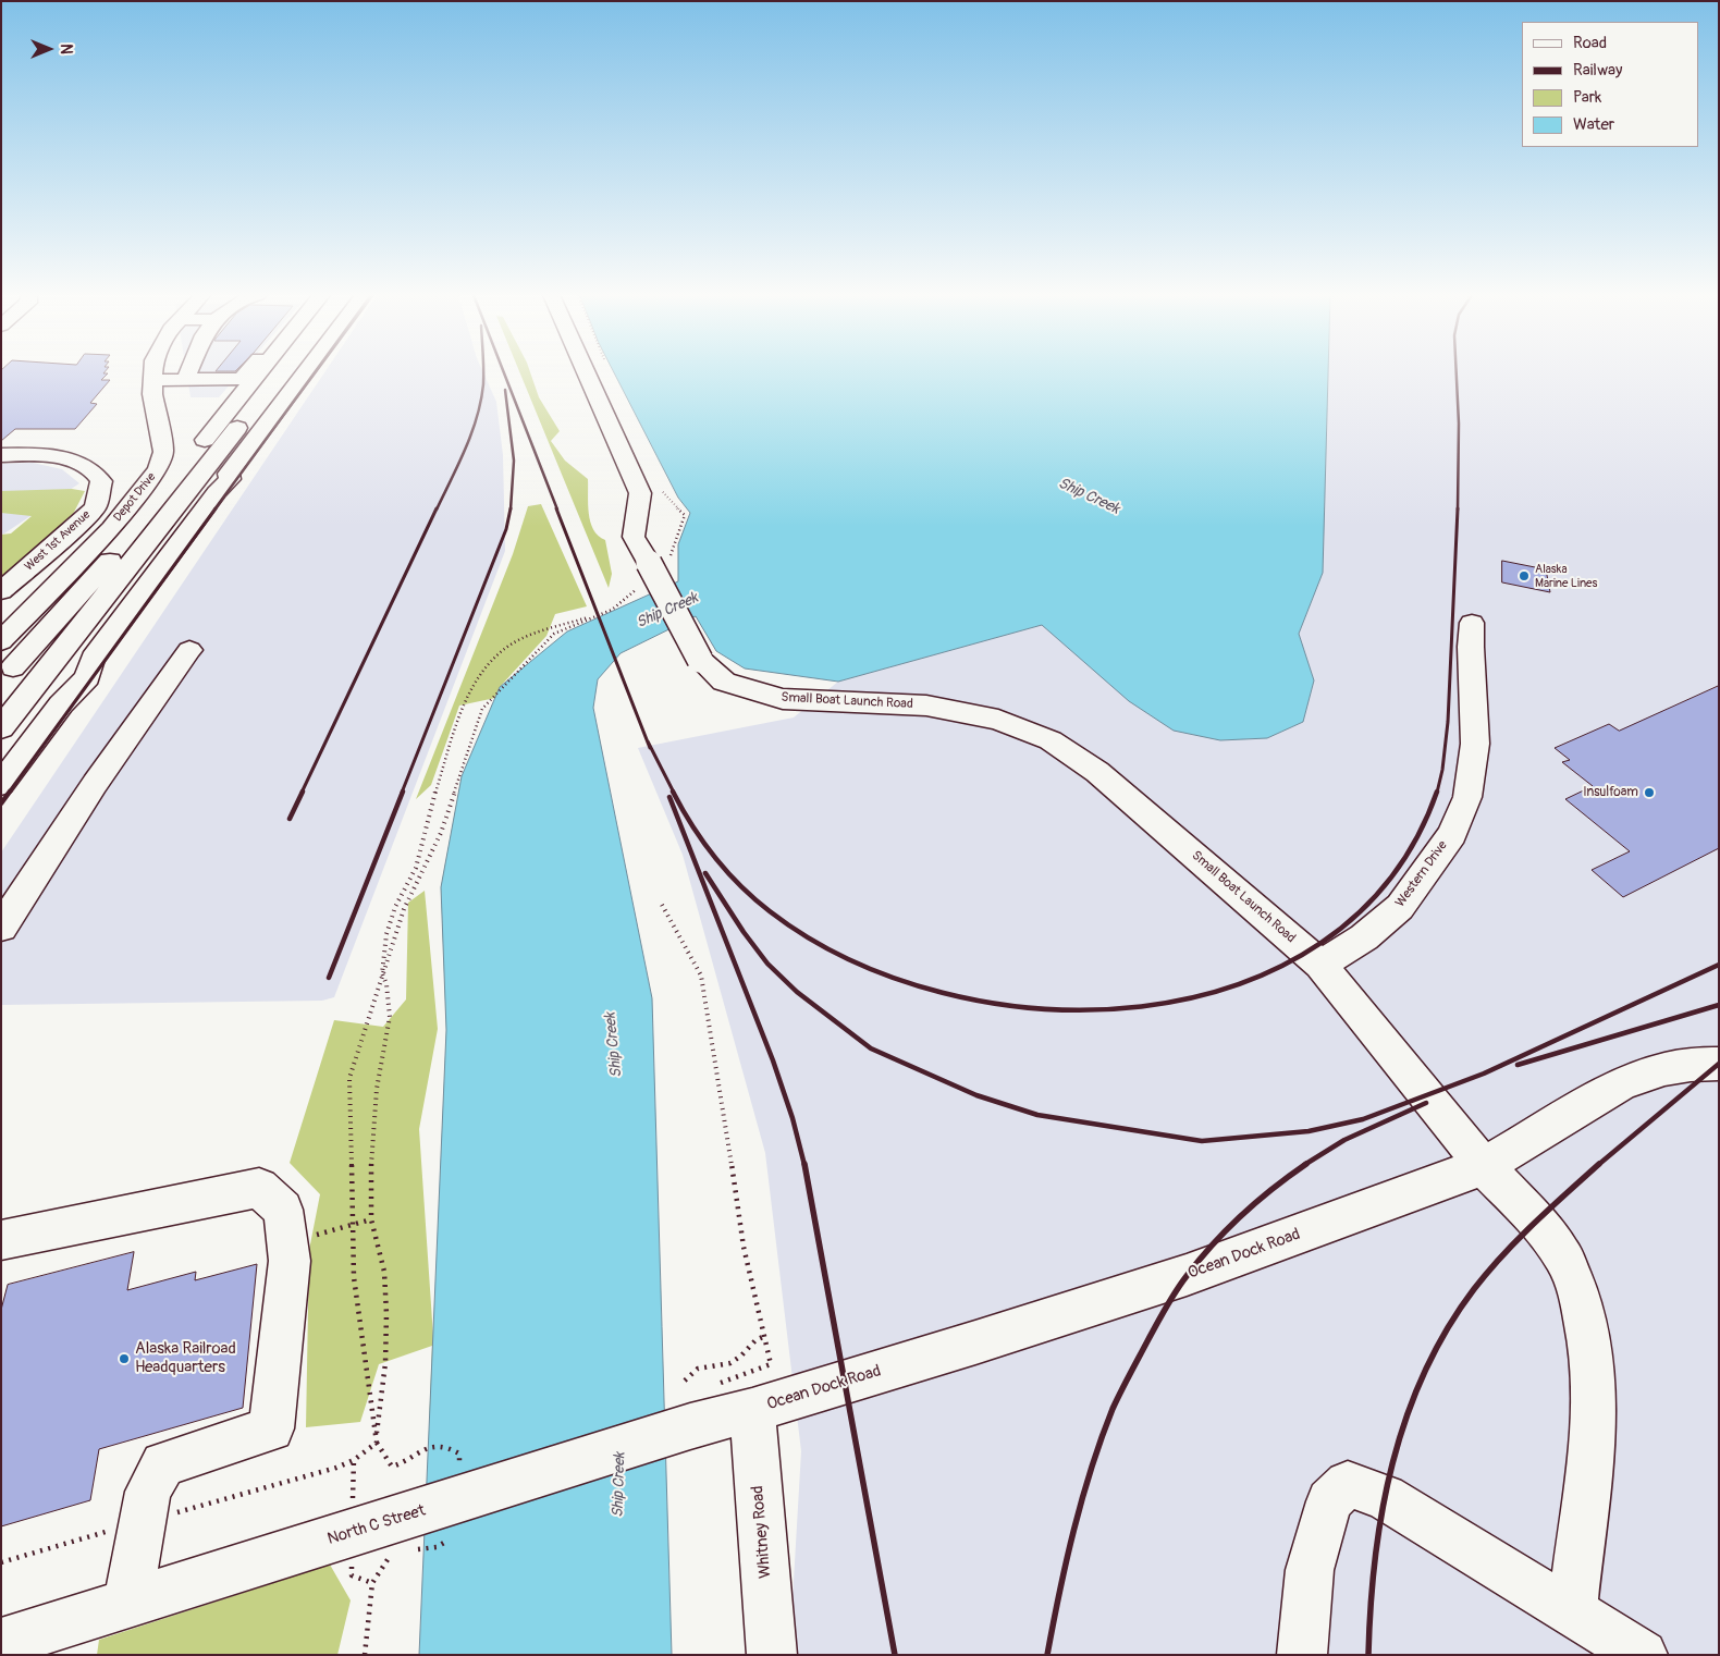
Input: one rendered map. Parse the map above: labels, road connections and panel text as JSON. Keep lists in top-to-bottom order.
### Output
{
  "streets": {
    "street": [
      "Depot Drive",
      "West 1st Avenue",
      "Small Boat Launch Road",
      "Western Drive",
      "Ocean Dock Road",
      "North C Street",
      "Whitney Road"
    ]
  },
  "crossings": [
    ["Small Boat Launch Road", "Western Drive"],
    ["Ocean Dock Road", "North C Street"],
    ["Ocean Dock Road", "Whitney Road"],
    ["North C Street", "Whitney Road"]
  ],
  "water": ["Ship Creek"],
  "places": ["Alaska Marine Lines", "Insulfoam", "Alaska Railroad Headquarters"],
  "legend": [
    "Road",
    "Railway",
    "Park",
    "Water"
  ],
  "north": "right"
}
